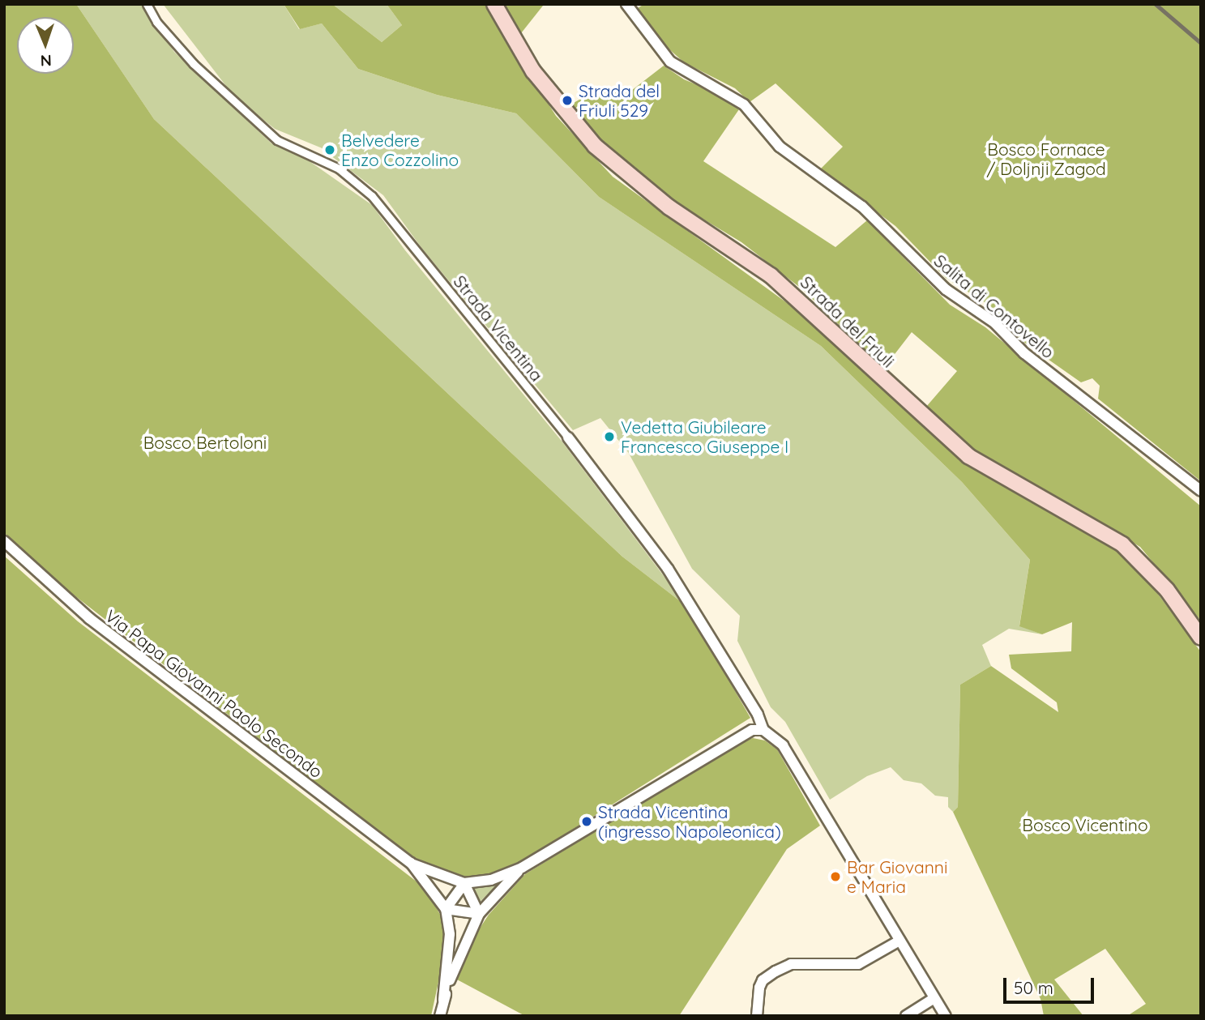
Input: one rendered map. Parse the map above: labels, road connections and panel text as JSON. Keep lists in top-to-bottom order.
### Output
{
  "streets": {
    "main road": ["Strada del Friuli"],
    "street": ["Salita di Contovello", "Strada Vicentina", "Via Papa Giovanni Paolo Secondo"]
  },
  "parks": ["Bosco Fornace / Doljnji Zagod", "Bosco Bertoloni", "Bosco Vicentino"],
  "places": [
    "Strada del Friuli 529",
    "Belvedere Enzo Cozzolino",
    "Vedetta Giubileare Francesco Giuseppe I",
    "Strada Vicentina (ingresso Napoleonica)",
    "Bar Giovanni e Maria"
  ],
  "scale_bar": "50 m",
  "north": "bottom"
}
